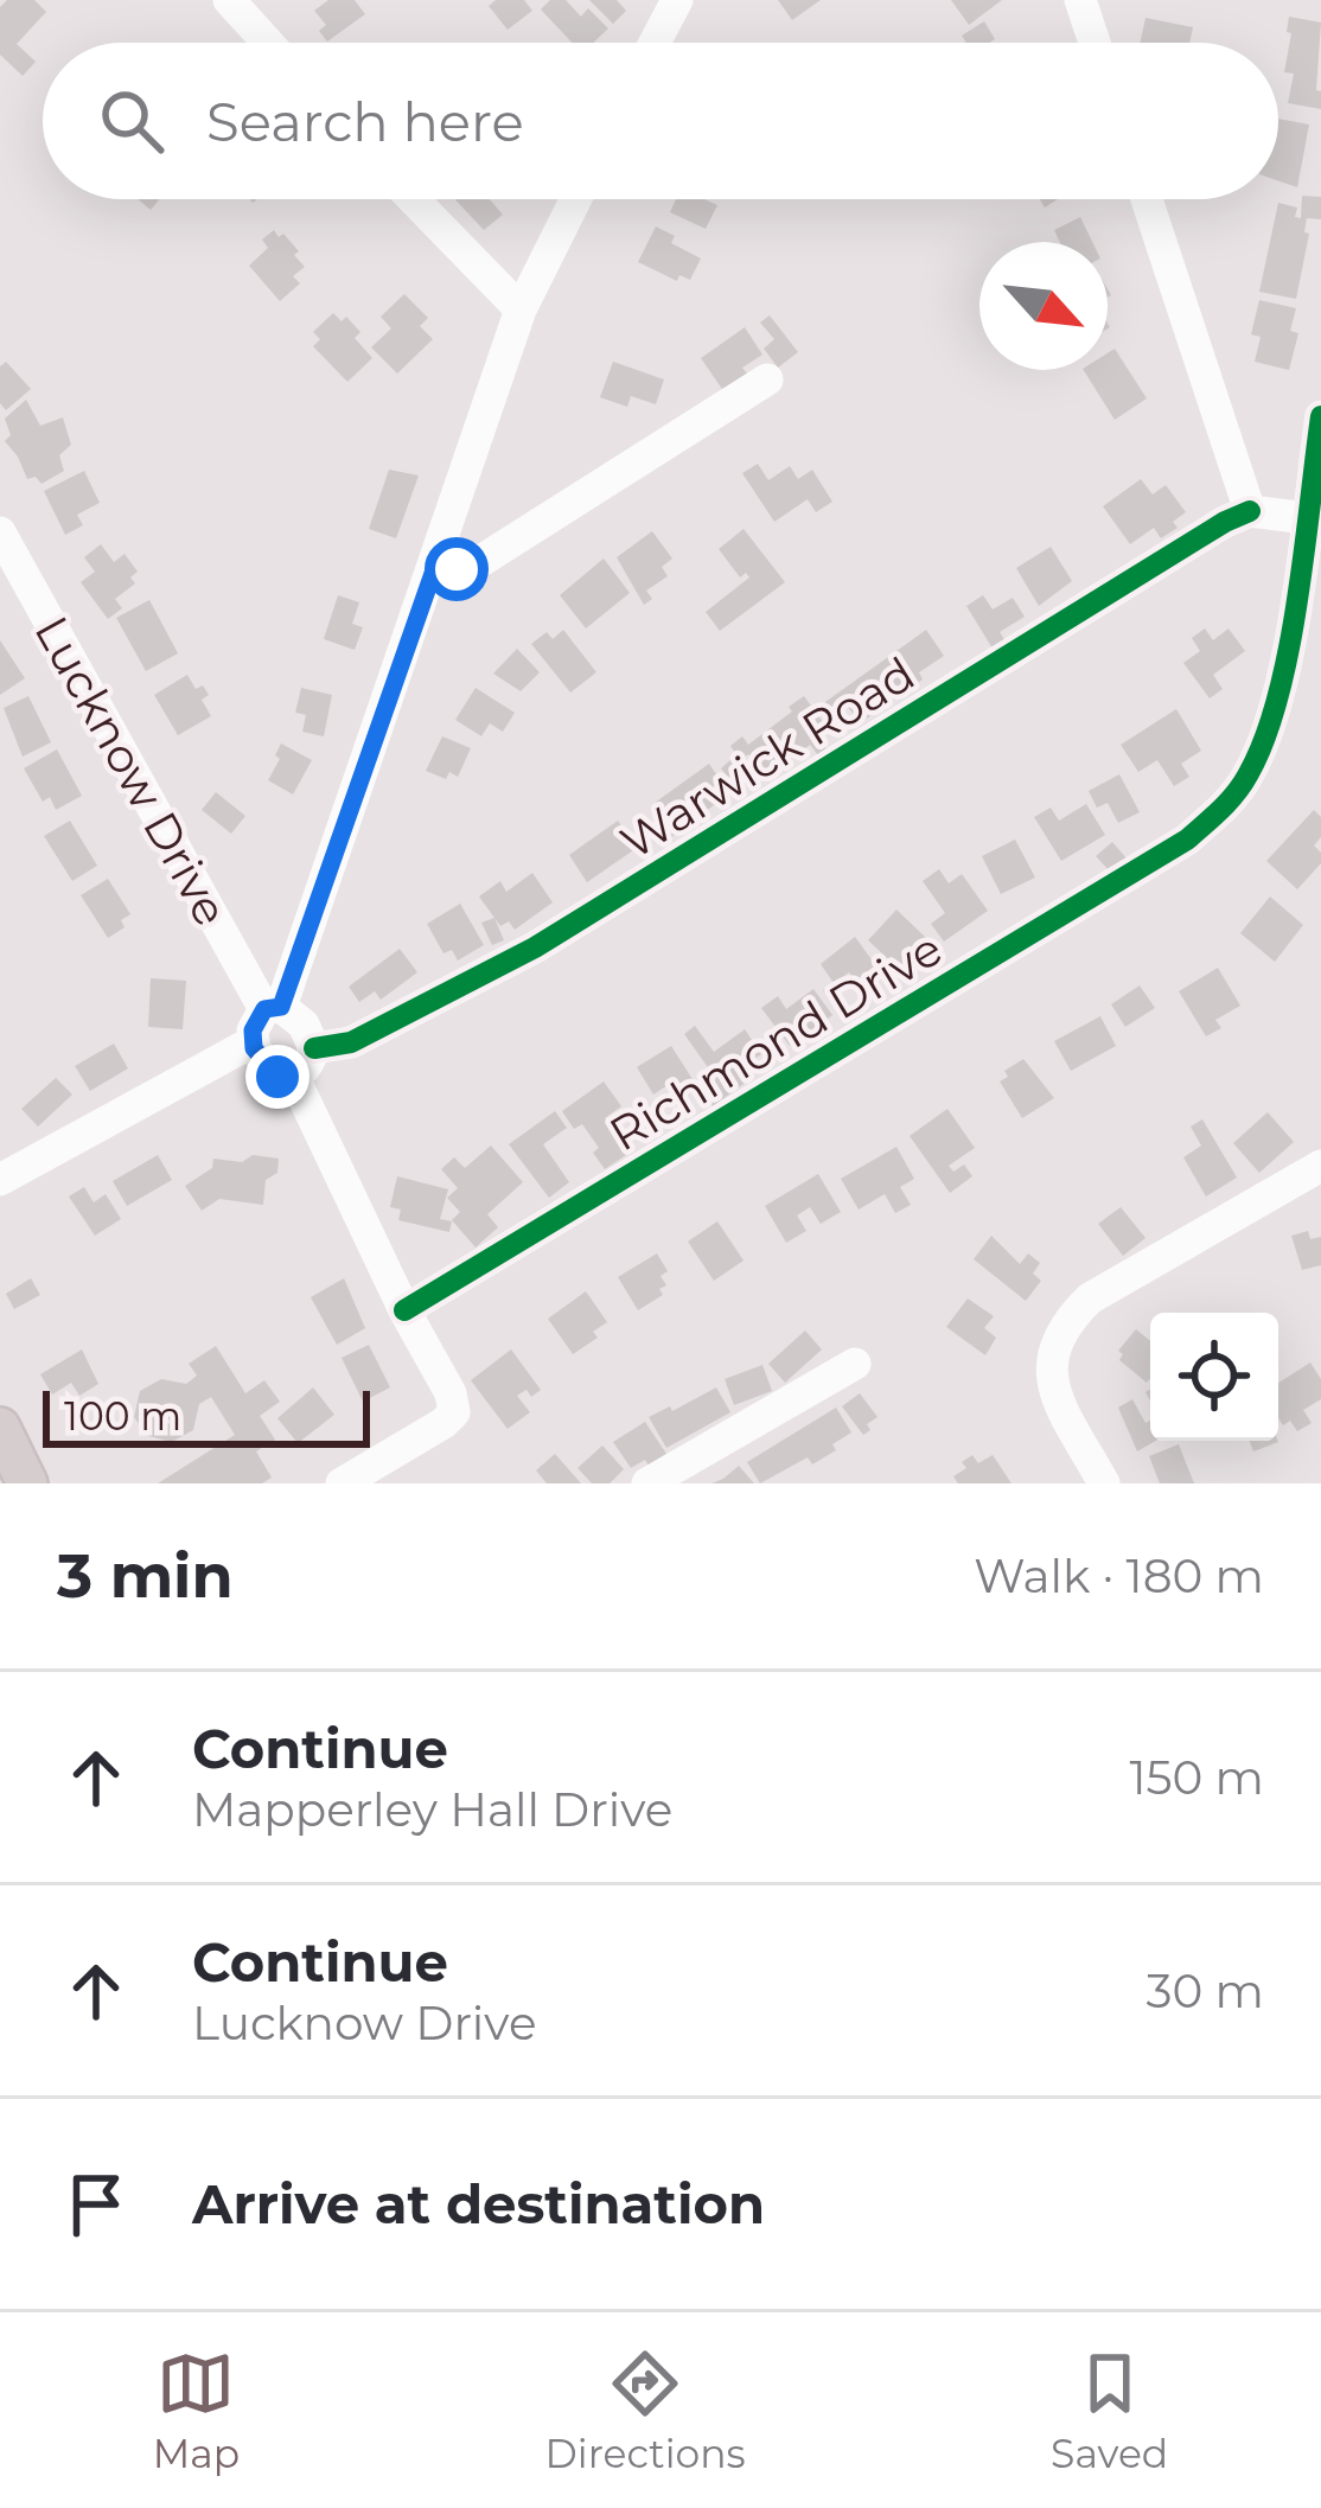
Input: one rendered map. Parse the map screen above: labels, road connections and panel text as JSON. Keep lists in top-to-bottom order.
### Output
{
  "streets": {
    "street": ["Warwick Road", "Lucknow Drive", "Richmond Drive"]
  },
  "crossings": [
    ["Warwick Road", "Lucknow Drive"],
    ["Lucknow Drive", "Richmond Drive"]
  ],
  "scale_bar": "100 m",
  "north": "bottom right",
  "page": {
    "search": "Search here",
    "scale": "100 m",
    "heading": ["3 min", "Walk · 180 m"],
    "list": [
      ["Continue", "Mapperley Hall Drive", "150 m"],
      ["Continue", "Lucknow Drive", "30 m"],
      "Arrive at destination"
    ],
    "nav": ["Map", "Directions", "Saved"]
  }
}
